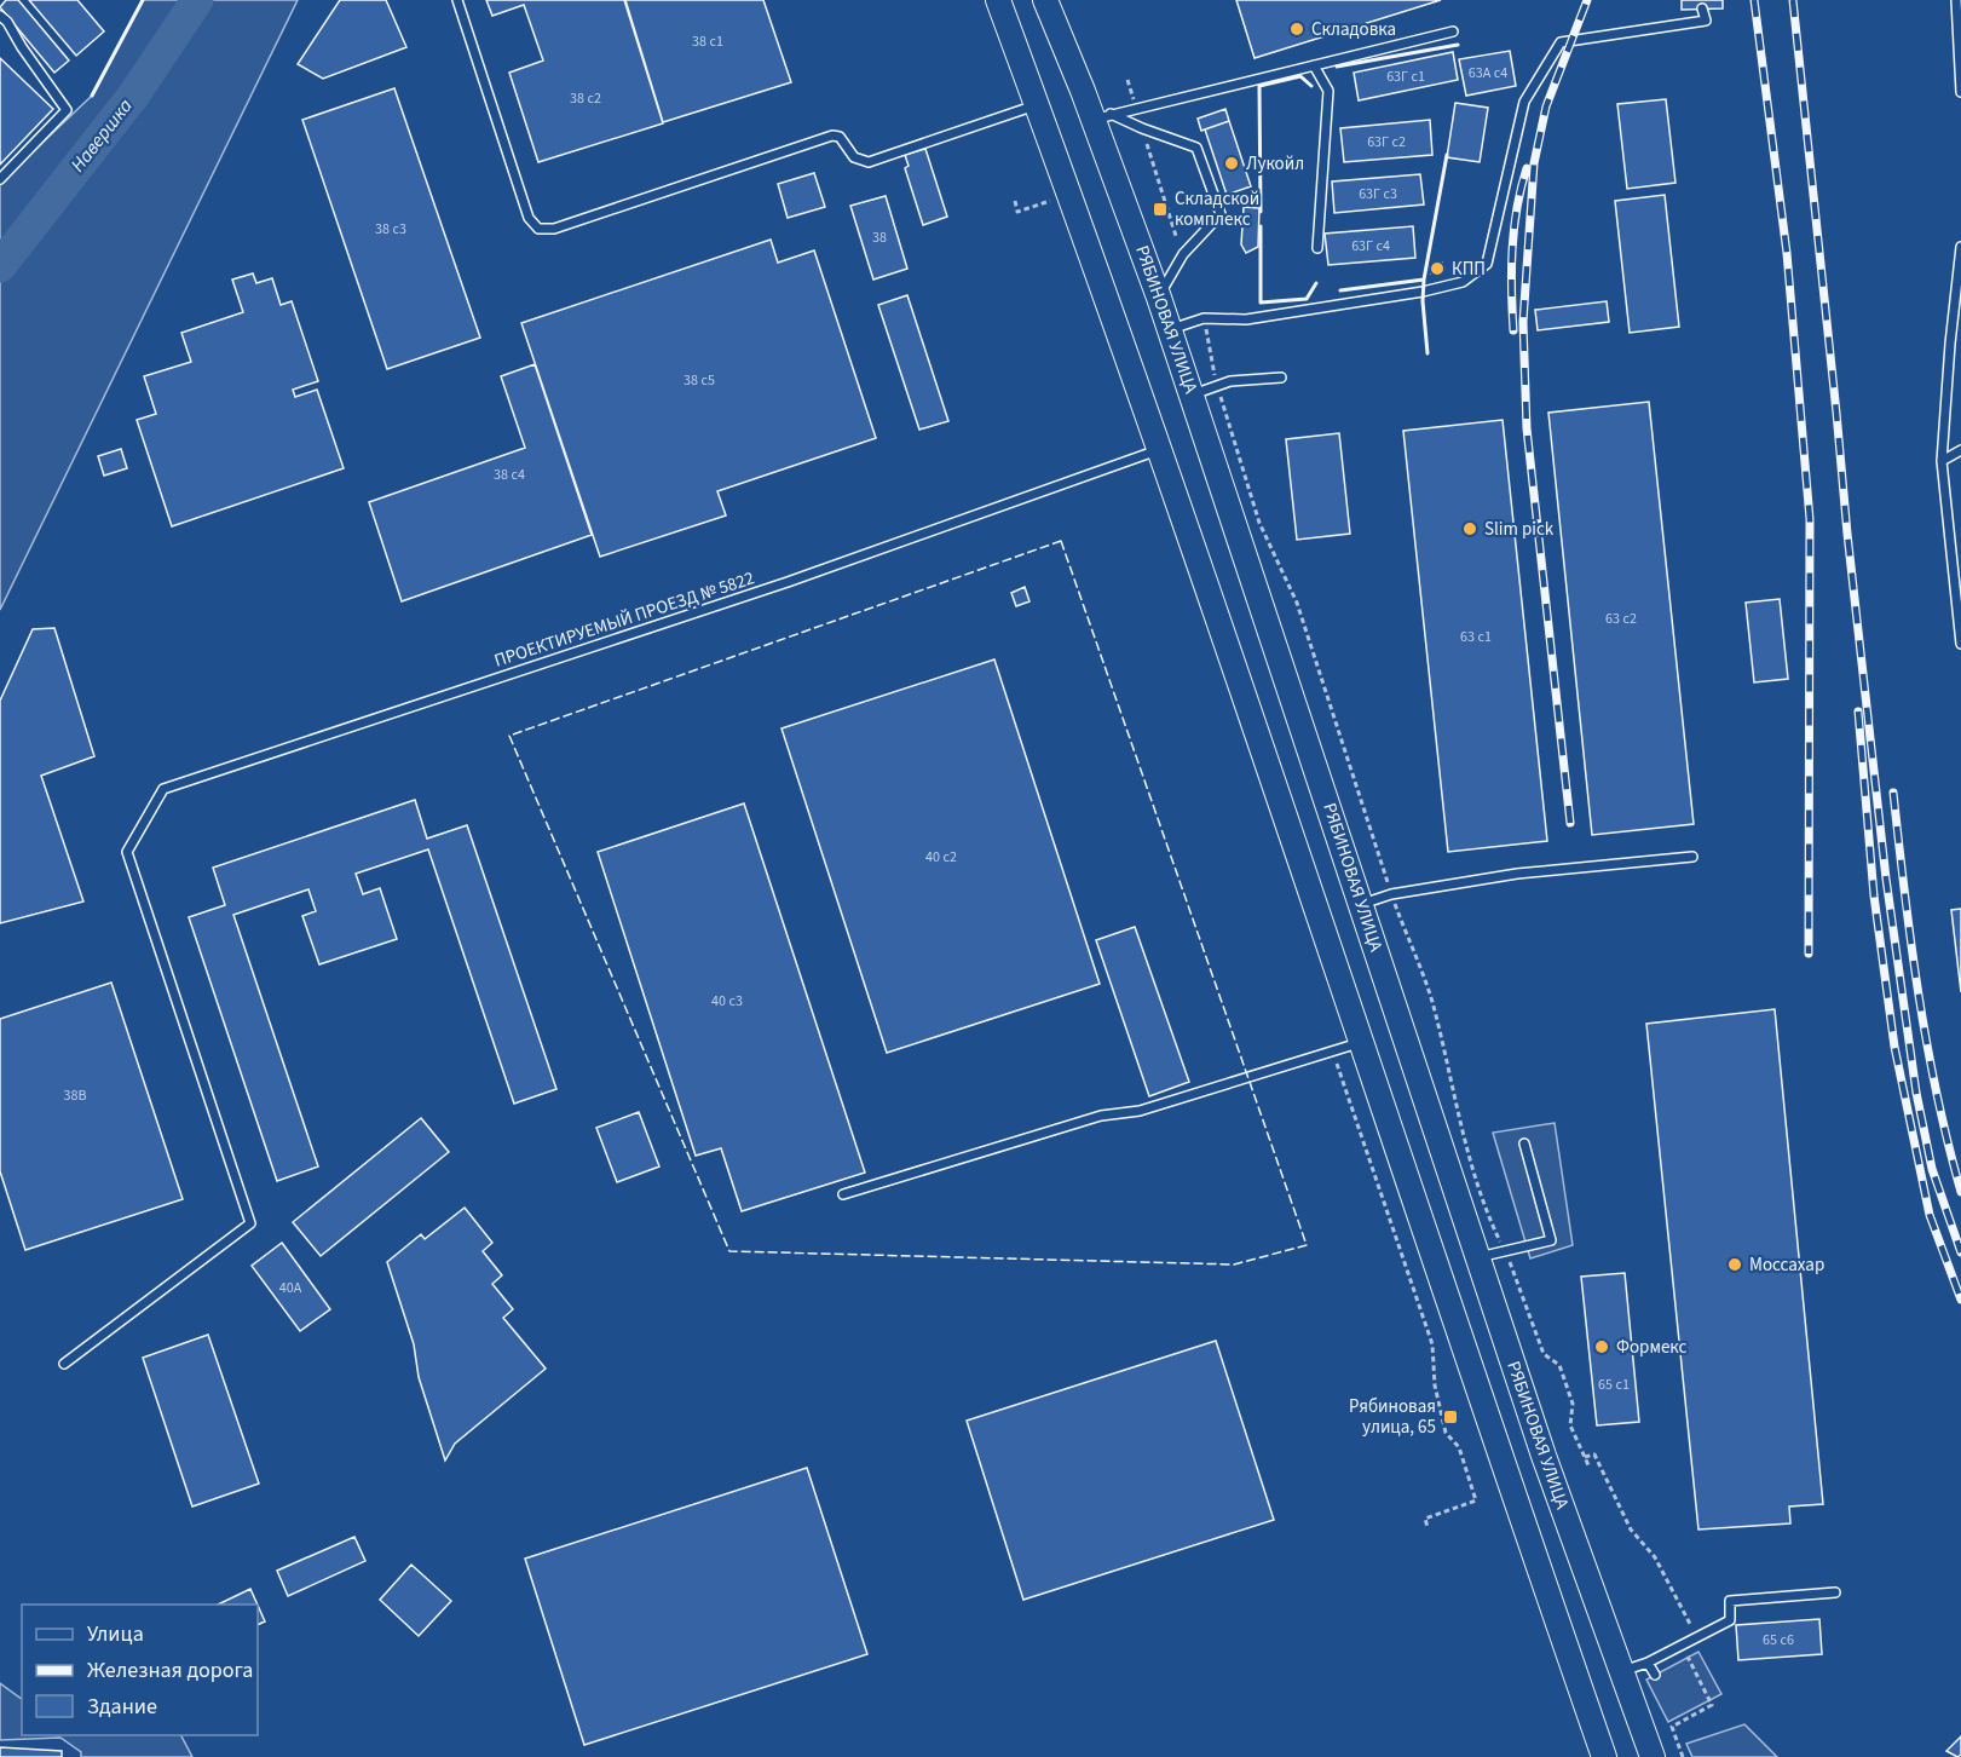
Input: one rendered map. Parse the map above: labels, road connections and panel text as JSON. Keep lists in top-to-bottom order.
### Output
{
  "streets": {
    "main road": ["РЯБИНОВАЯ УЛИЦА"],
    "lane": ["ПРОЕКТИРУЕМЫЙ ПРОЕЗД № 5822"]
  },
  "water": ["Навершка"],
  "places": {
    "other": [
      "Складовка",
      "Лукойл",
      "КПП",
      "Slim pick",
      "Моссахар",
      "Формекс"
    ],
    "transit": ["Складской комплекс", "Рябиновая улица, 65"]
  },
  "house_numbers": [
    "38 с1",
    "63А с4",
    "63Г с1",
    "38 с2",
    "63Г с2",
    "63Г с3",
    "38 с3",
    "38",
    "63Г с4",
    "38 с5",
    "38 с4",
    "63 с2",
    "63 с1",
    "40 с2",
    "40 с3",
    "38В",
    "40А",
    "65 с1",
    "65 с6"
  ],
  "legend": ["Улица", "Железная дорога", "Здание"]
}
